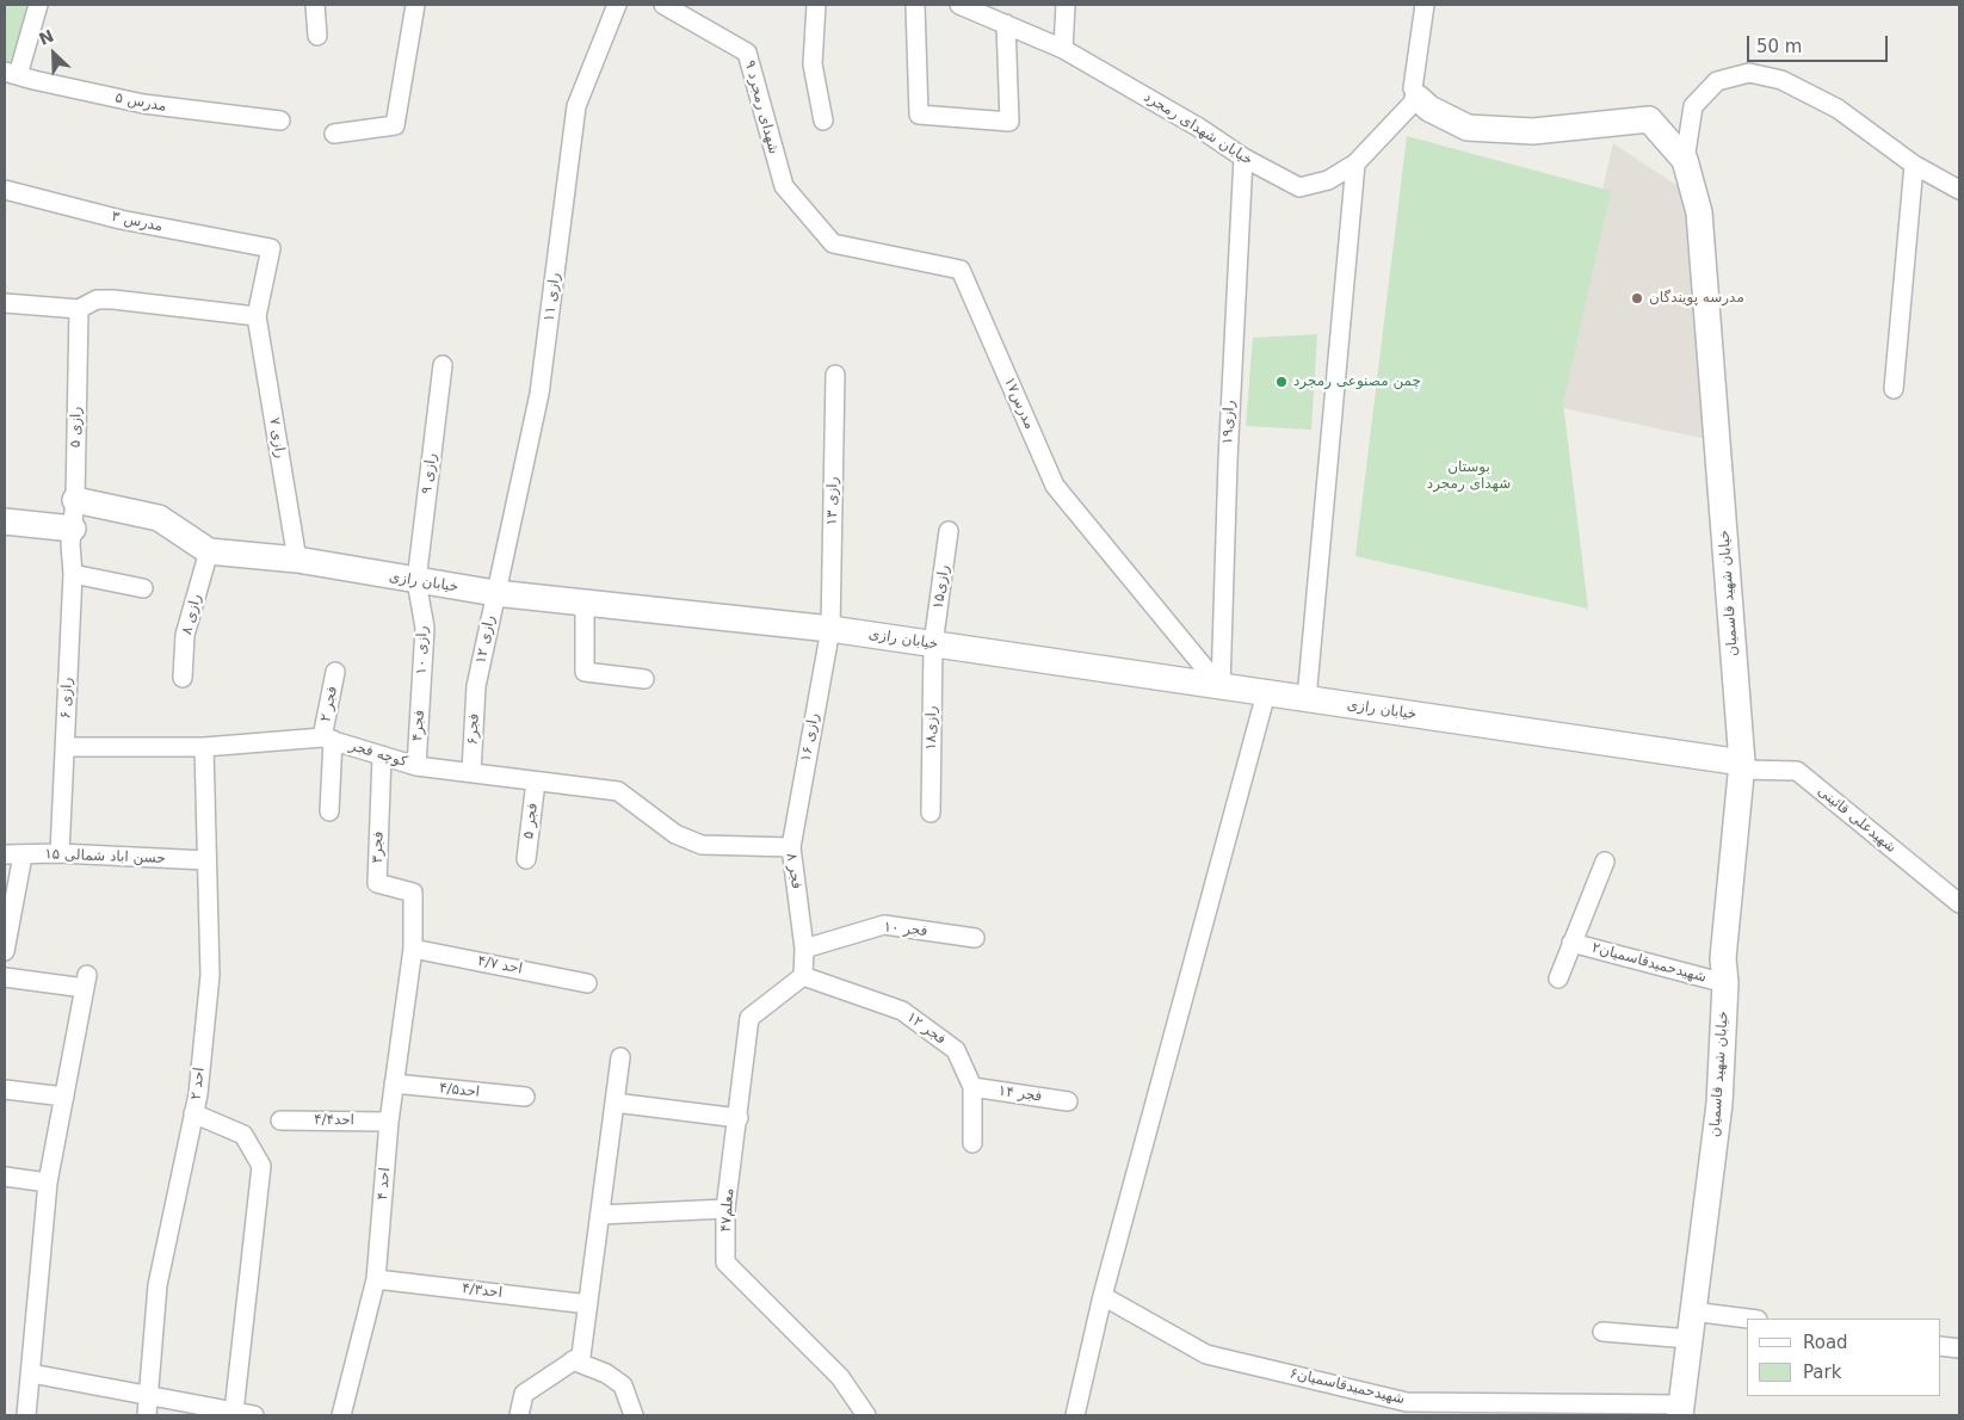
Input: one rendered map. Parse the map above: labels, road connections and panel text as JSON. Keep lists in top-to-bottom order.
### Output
{
  "streets": {
    "street": [
      "مدرس ۵",
      "شهدای رمجرد ۹",
      "خیابان شهدای رمجرد",
      "مدرس ۳",
      "رازی ۱۱",
      "مدرس۱۷",
      "رازی۱۹",
      "رازی ۵",
      "رازی ۷",
      "رازی ۹",
      "رازی ۱۳",
      "خیابان رازی",
      "رازی۱۵",
      "خیابان شهید قاسمیان",
      "رازی ۸",
      "رازی ۱۲",
      "رازی ۱۰",
      "رازی ۶",
      "فجر ۲",
      "فجر۴",
      "رازی۱۸",
      "فجر۶",
      "رازی ۱۶",
      "کوچه فجر",
      "شهیدعلی قائینی",
      "فجر ۵",
      "فجر۳",
      "حسن اباد شمالی ۱۵",
      "فجر ۸",
      "فجر ۱۰",
      "شهیدحمیدقاسمیان۲",
      "احد ۴/۷",
      "فجر ۱۲",
      "احد ۲",
      "احد۴/۵",
      "فجر ۱۴",
      "احد۴/۴",
      "احد ۴",
      "معلم۴۷",
      "احد۴/۳",
      "شهیدحمیدقاسمیان۶"
    ]
  },
  "crossings": [
    ["شهدای رمجرد ۹", "مدرس۱۷"],
    ["خیابان شهدای رمجرد", "رازی۱۹"],
    ["خیابان شهدای رمجرد", "خیابان شهید قاسمیان"],
    ["مدرس ۳", "رازی ۷"],
    ["رازی ۱۱", "خیابان رازی"],
    ["رازی ۱۱", "رازی ۱۲"],
    ["مدرس۱۷", "رازی۱۹"],
    ["مدرس۱۷", "خیابان رازی"],
    ["رازی۱۹", "خیابان رازی"],
    ["رازی ۵", "خیابان رازی"],
    ["رازی ۵", "رازی ۶"],
    ["رازی ۷", "خیابان رازی"],
    ["رازی ۹", "خیابان رازی"],
    ["رازی ۹", "رازی ۱۰"],
    ["رازی ۱۳", "خیابان رازی"],
    ["رازی ۱۳", "رازی ۱۶"],
    ["خیابان رازی", "رازی۱۵"],
    ["خیابان رازی", "خیابان شهید قاسمیان"],
    ["خیابان رازی", "رازی ۸"],
    ["خیابان رازی", "رازی ۱۲"],
    ["خیابان رازی", "رازی ۱۰"],
    ["خیابان رازی", "رازی۱۸"],
    ["خیابان رازی", "رازی ۱۶"],
    ["خیابان رازی", "شهیدعلی قائینی"],
    ["رازی۱۵", "رازی۱۸"],
    ["خیابان شهید قاسمیان", "شهیدعلی قائینی"],
    ["خیابان شهید قاسمیان", "شهیدحمیدقاسمیان۲"],
    ["خیابان شهید قاسمیان", "شهیدحمیدقاسمیان۶"],
    ["رازی ۱۲", "فجر۶"],
    ["رازی ۱۰", "فجر۴"],
    ["رازی ۶", "کوچه فجر"],
    ["رازی ۶", "حسن اباد شمالی ۱۵"],
    ["فجر ۲", "کوچه فجر"],
    ["فجر۴", "کوچه فجر"],
    ["فجر۶", "کوچه فجر"],
    ["رازی ۱۶", "فجر ۸"],
    ["کوچه فجر", "فجر ۵"],
    ["کوچه فجر", "فجر۳"],
    ["کوچه فجر", "فجر ۸"],
    ["کوچه فجر", "احد ۲"],
    ["فجر۳", "احد ۴/۷"],
    ["فجر۳", "احد ۴"],
    ["حسن اباد شمالی ۱۵", "احد ۲"],
    ["فجر ۸", "فجر ۱۰"],
    ["فجر ۸", "فجر ۱۲"],
    ["فجر ۸", "معلم۴۷"],
    ["احد ۴/۷", "احد ۴"],
    ["فجر ۱۲", "فجر ۱۴"],
    ["فجر ۱۲", "معلم۴۷"],
    ["احد۴/۵", "احد ۴"],
    ["احد۴/۴", "احد ۴"],
    ["احد ۴", "احد۴/۳"]
  ],
  "parks": ["بوستان شهدای رمجرد"],
  "places": ["مدرسه پویندگان", "چمن مصنوعی رمجرد"],
  "legend": ["Road", "Park"],
  "scale_bar": "50 m",
  "north": "top left"
}
